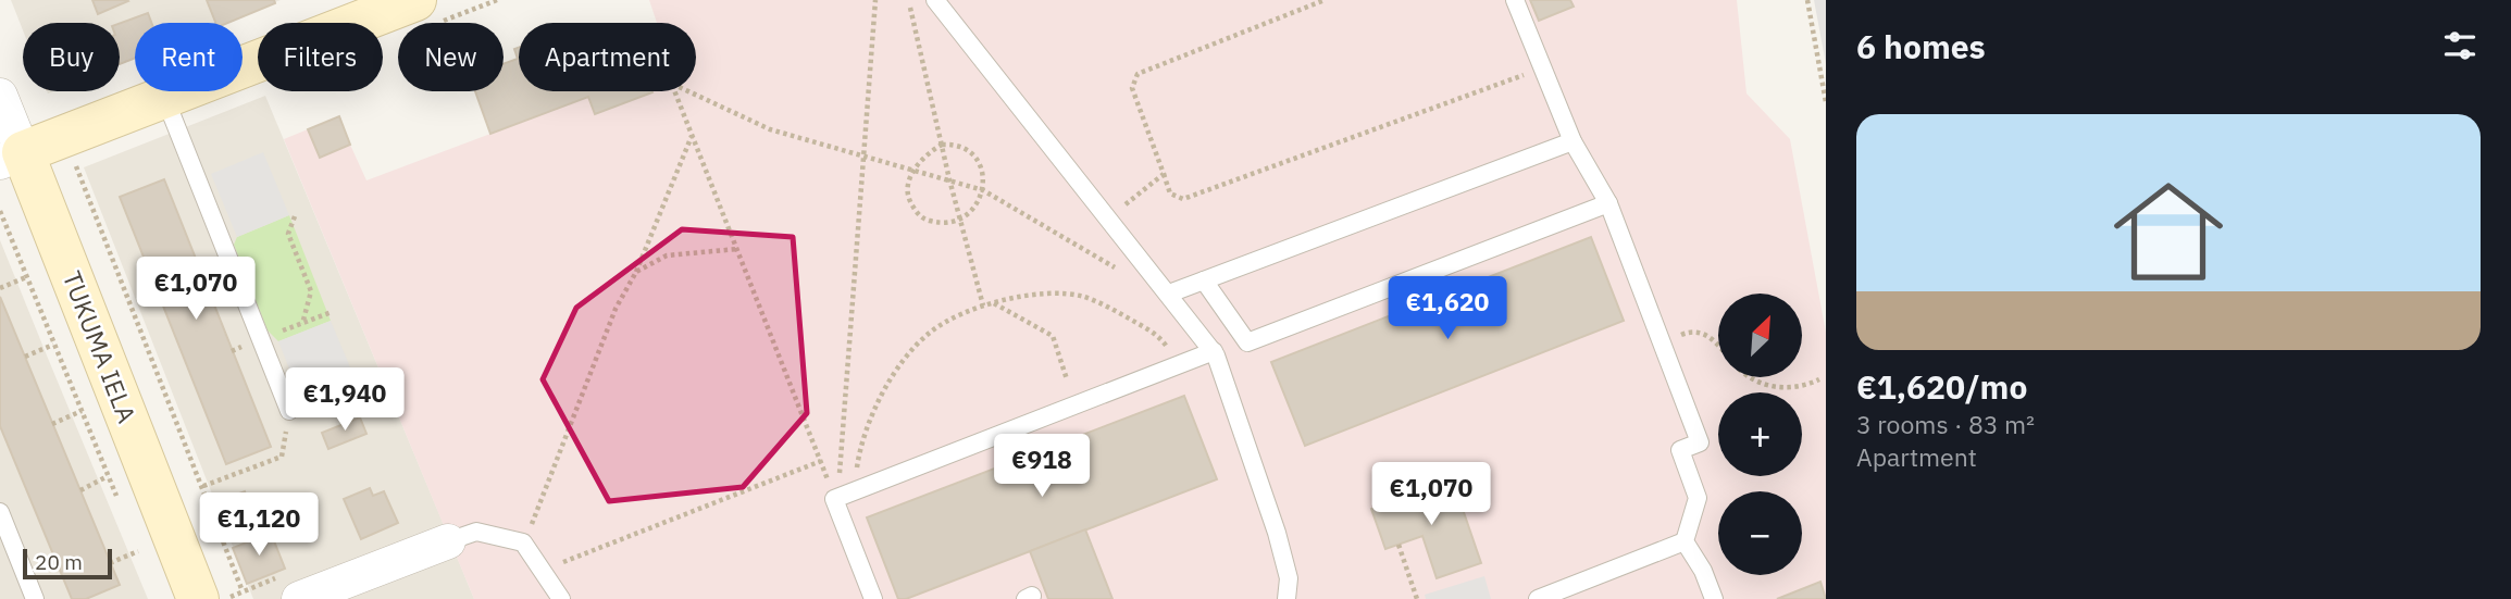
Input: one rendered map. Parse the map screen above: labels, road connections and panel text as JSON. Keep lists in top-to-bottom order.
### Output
{
  "streets": {
    "street": ["TUKUMA IELA"]
  },
  "scale_bar": "20 m",
  "north": "top right",
  "page": {
    "heading": "6 homes",
    "chip": [
      "Buy",
      "Rent",
      "Filters",
      "New",
      "Apartment"
    ],
    "list": [
      {
        "name": "€1,620/mo",
        "note": "3 rooms · 83 m² · Apartment"
      }
    ],
    "price": [
      "€1,070",
      "€1,620",
      "€1,940",
      "€918",
      "€1,070",
      "€1,120"
    ],
    "map_buttons": ["+", "−"],
    "scale": "20 m"
  }
}
